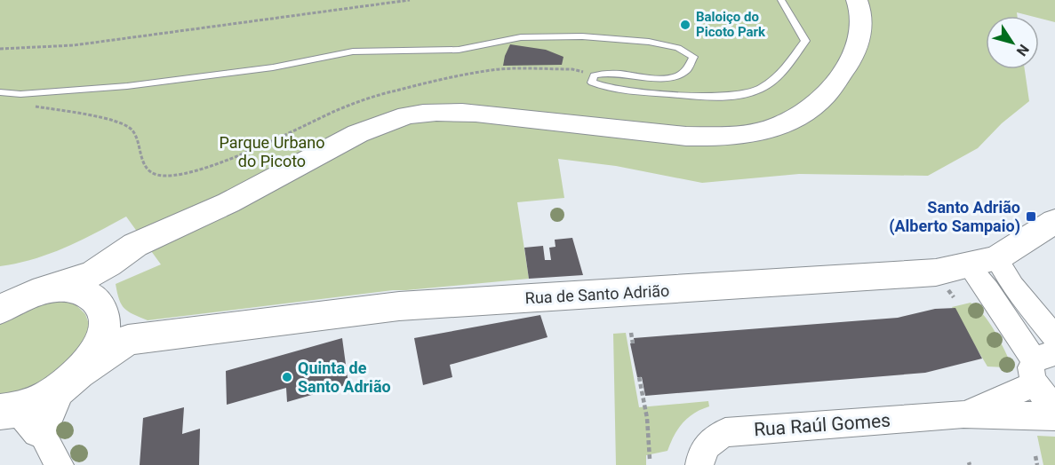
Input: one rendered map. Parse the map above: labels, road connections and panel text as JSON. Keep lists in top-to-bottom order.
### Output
{
  "streets": {
    "street": ["Rua de Santo Adrião", "Rua Raúl Gomes"]
  },
  "parks": ["Parque Urbano do Picoto"],
  "places": {
    "other": ["Baloiço do Picoto Park", "Quinta de Santo Adrião"],
    "transit": ["Santo Adrião (Alberto Sampaio)"]
  },
  "north": "bottom right"
}
